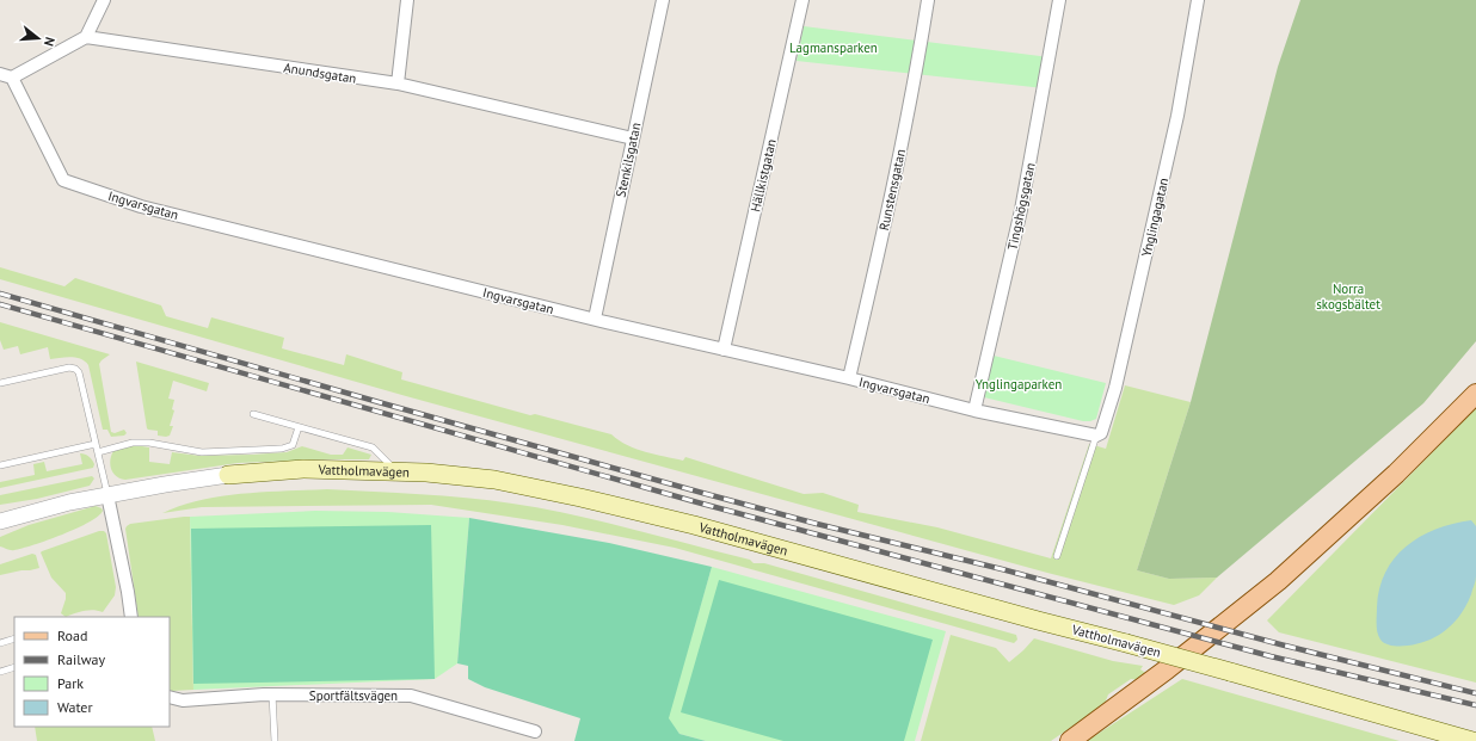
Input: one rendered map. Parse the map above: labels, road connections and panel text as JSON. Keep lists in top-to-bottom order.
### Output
{
  "streets": {
    "main road": ["Vattholmavägen"],
    "street": [
      "Anundsgatan",
      "Stenkilsgatan",
      "Hällkistgatan",
      "Runstensgatan",
      "Ingvarsgatan",
      "Tingshögsgatan",
      "Ynglingagatan",
      "Sportfältsvägen"
    ]
  },
  "crossings": [
    ["Anundsgatan", "Stenkilsgatan"],
    ["Stenkilsgatan", "Ingvarsgatan"],
    ["Hällkistgatan", "Ingvarsgatan"],
    ["Runstensgatan", "Ingvarsgatan"],
    ["Ingvarsgatan", "Tingshögsgatan"],
    ["Ingvarsgatan", "Ynglingagatan"]
  ],
  "parks": ["Lagmansparken", "Norra skogsbältet", "Ynglingaparken"],
  "legend": [
    "Road",
    "Railway",
    "Park",
    "Water"
  ],
  "north": "right"
}
